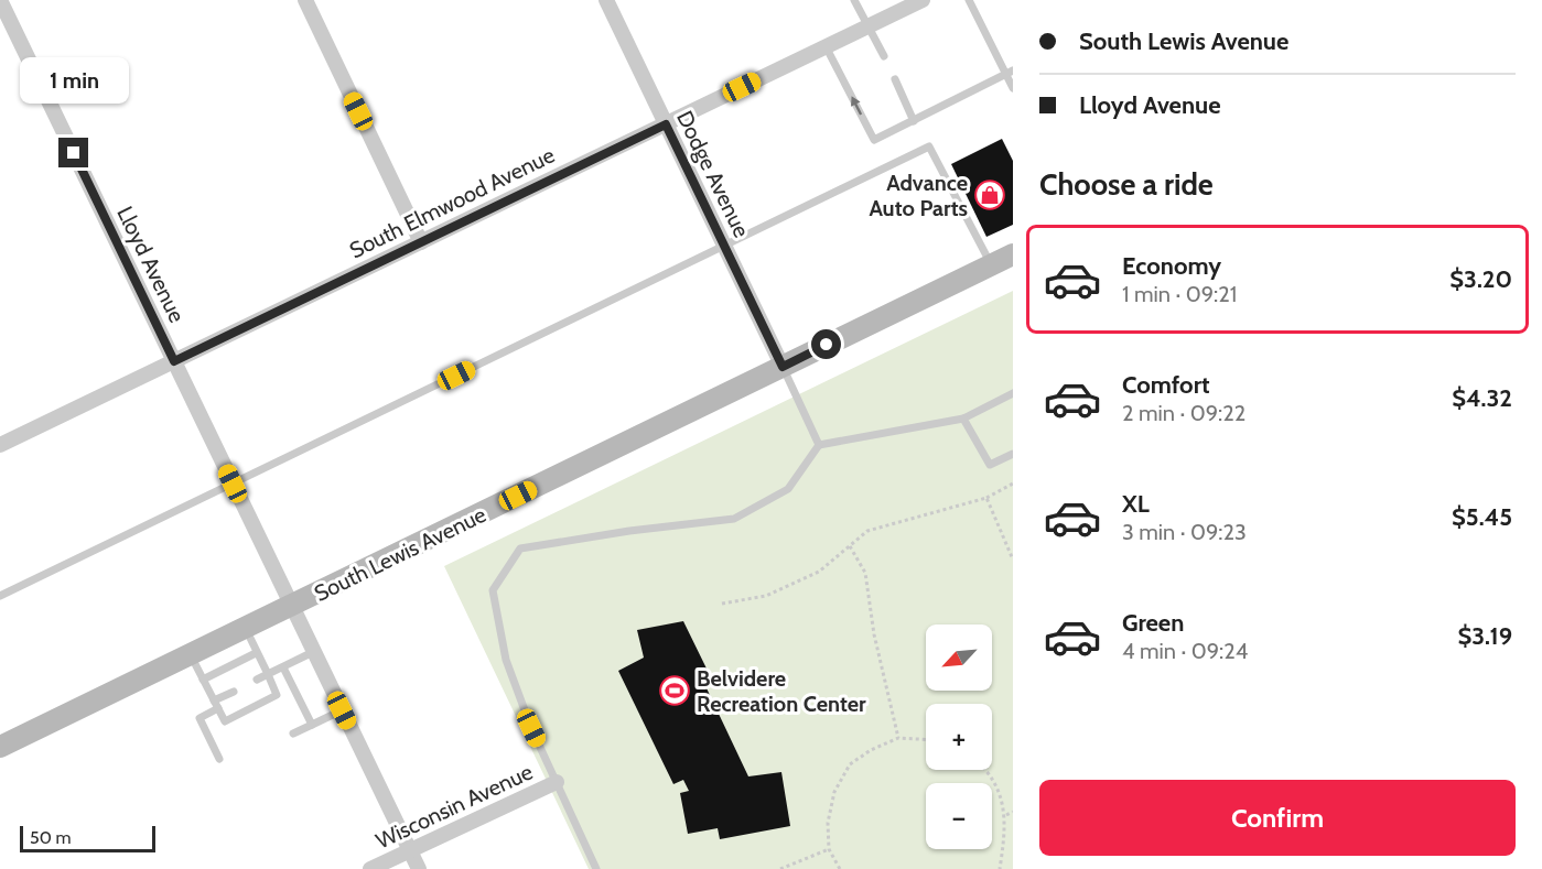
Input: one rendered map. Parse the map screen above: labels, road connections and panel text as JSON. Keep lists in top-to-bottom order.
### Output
{
  "streets": {
    "main road": ["South Lewis Avenue"],
    "street": [
      "Dodge Avenue",
      "South Elmwood Avenue",
      "Lloyd Avenue",
      "Wisconsin Avenue"
    ]
  },
  "crossings": [
    ["Dodge Avenue", "South Elmwood Avenue"],
    ["Dodge Avenue", "South Lewis Avenue"],
    ["South Elmwood Avenue", "Lloyd Avenue"],
    ["Lloyd Avenue", "South Lewis Avenue"],
    ["Lloyd Avenue", "Wisconsin Avenue"]
  ],
  "places": {
    "shop": ["Advance Auto Parts"],
    "sports": ["Belvidere Recreation Center"]
  },
  "scale_bar": "50 m",
  "north": "bottom left",
  "page": {
    "banner": ["South Lewis Avenue", "Lloyd Avenue"],
    "bubble": "1 min",
    "heading": "Choose a ride",
    "list": [
      {
        "name": "Economy",
        "note": "1 min · 09:21",
        "value": "$3.20"
      },
      {
        "name": "Comfort",
        "note": "2 min · 09:22",
        "value": "$4.32"
      },
      {
        "name": "XL",
        "note": "3 min · 09:23",
        "value": "$5.45"
      },
      {
        "name": "Green",
        "note": "4 min · 09:24",
        "value": "$3.19"
      }
    ],
    "map_buttons": ["+", "−"],
    "buttons": "Confirm",
    "scale": "50 m"
  }
}
